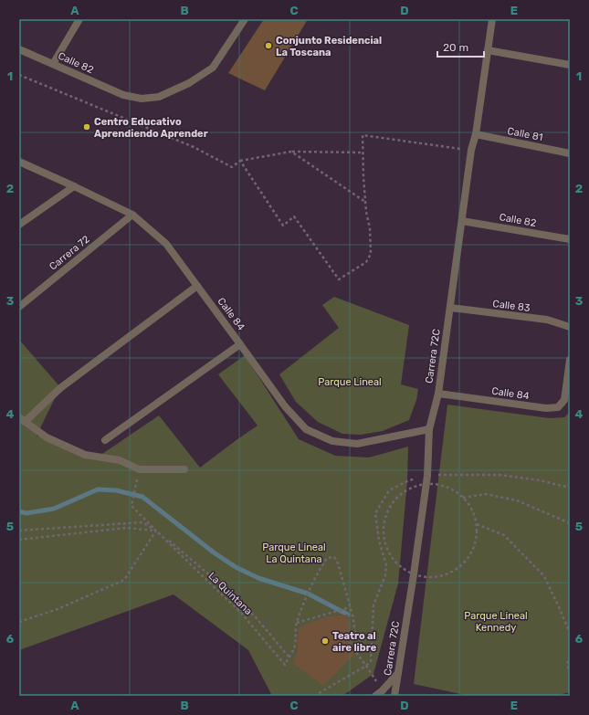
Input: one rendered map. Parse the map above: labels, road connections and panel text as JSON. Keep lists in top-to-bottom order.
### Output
{
  "streets": {
    "street": [
      "Calle 82",
      "Calle 81",
      "Carrera 72",
      "Calle 83",
      "Calle 84",
      "Carrera 72C"
    ],
    "path": ["La Quintana"]
  },
  "crossings": [
    ["Calle 82", "Carrera 72C"],
    ["Calle 81", "Carrera 72C"],
    ["Carrera 72", "Calle 84"],
    ["Calle 83", "Carrera 72C"],
    ["Calle 84", "Carrera 72C"]
  ],
  "parks": ["Parque Lineal", "Parque Lineal La Quintana", "Parque Lineal Kennedy"],
  "places": ["Conjunto Residencial La Toscana", "Centro Educativo Aprendiendo Aprender", "Teatro al aire libre"],
  "scale_bar": "20 m",
  "grid": {
    "columns": [
      "A",
      "B",
      "C",
      "D",
      "E"
    ],
    "rows": [
      "1",
      "2",
      "3",
      "4",
      "5",
      "6"
    ]
  }
}
